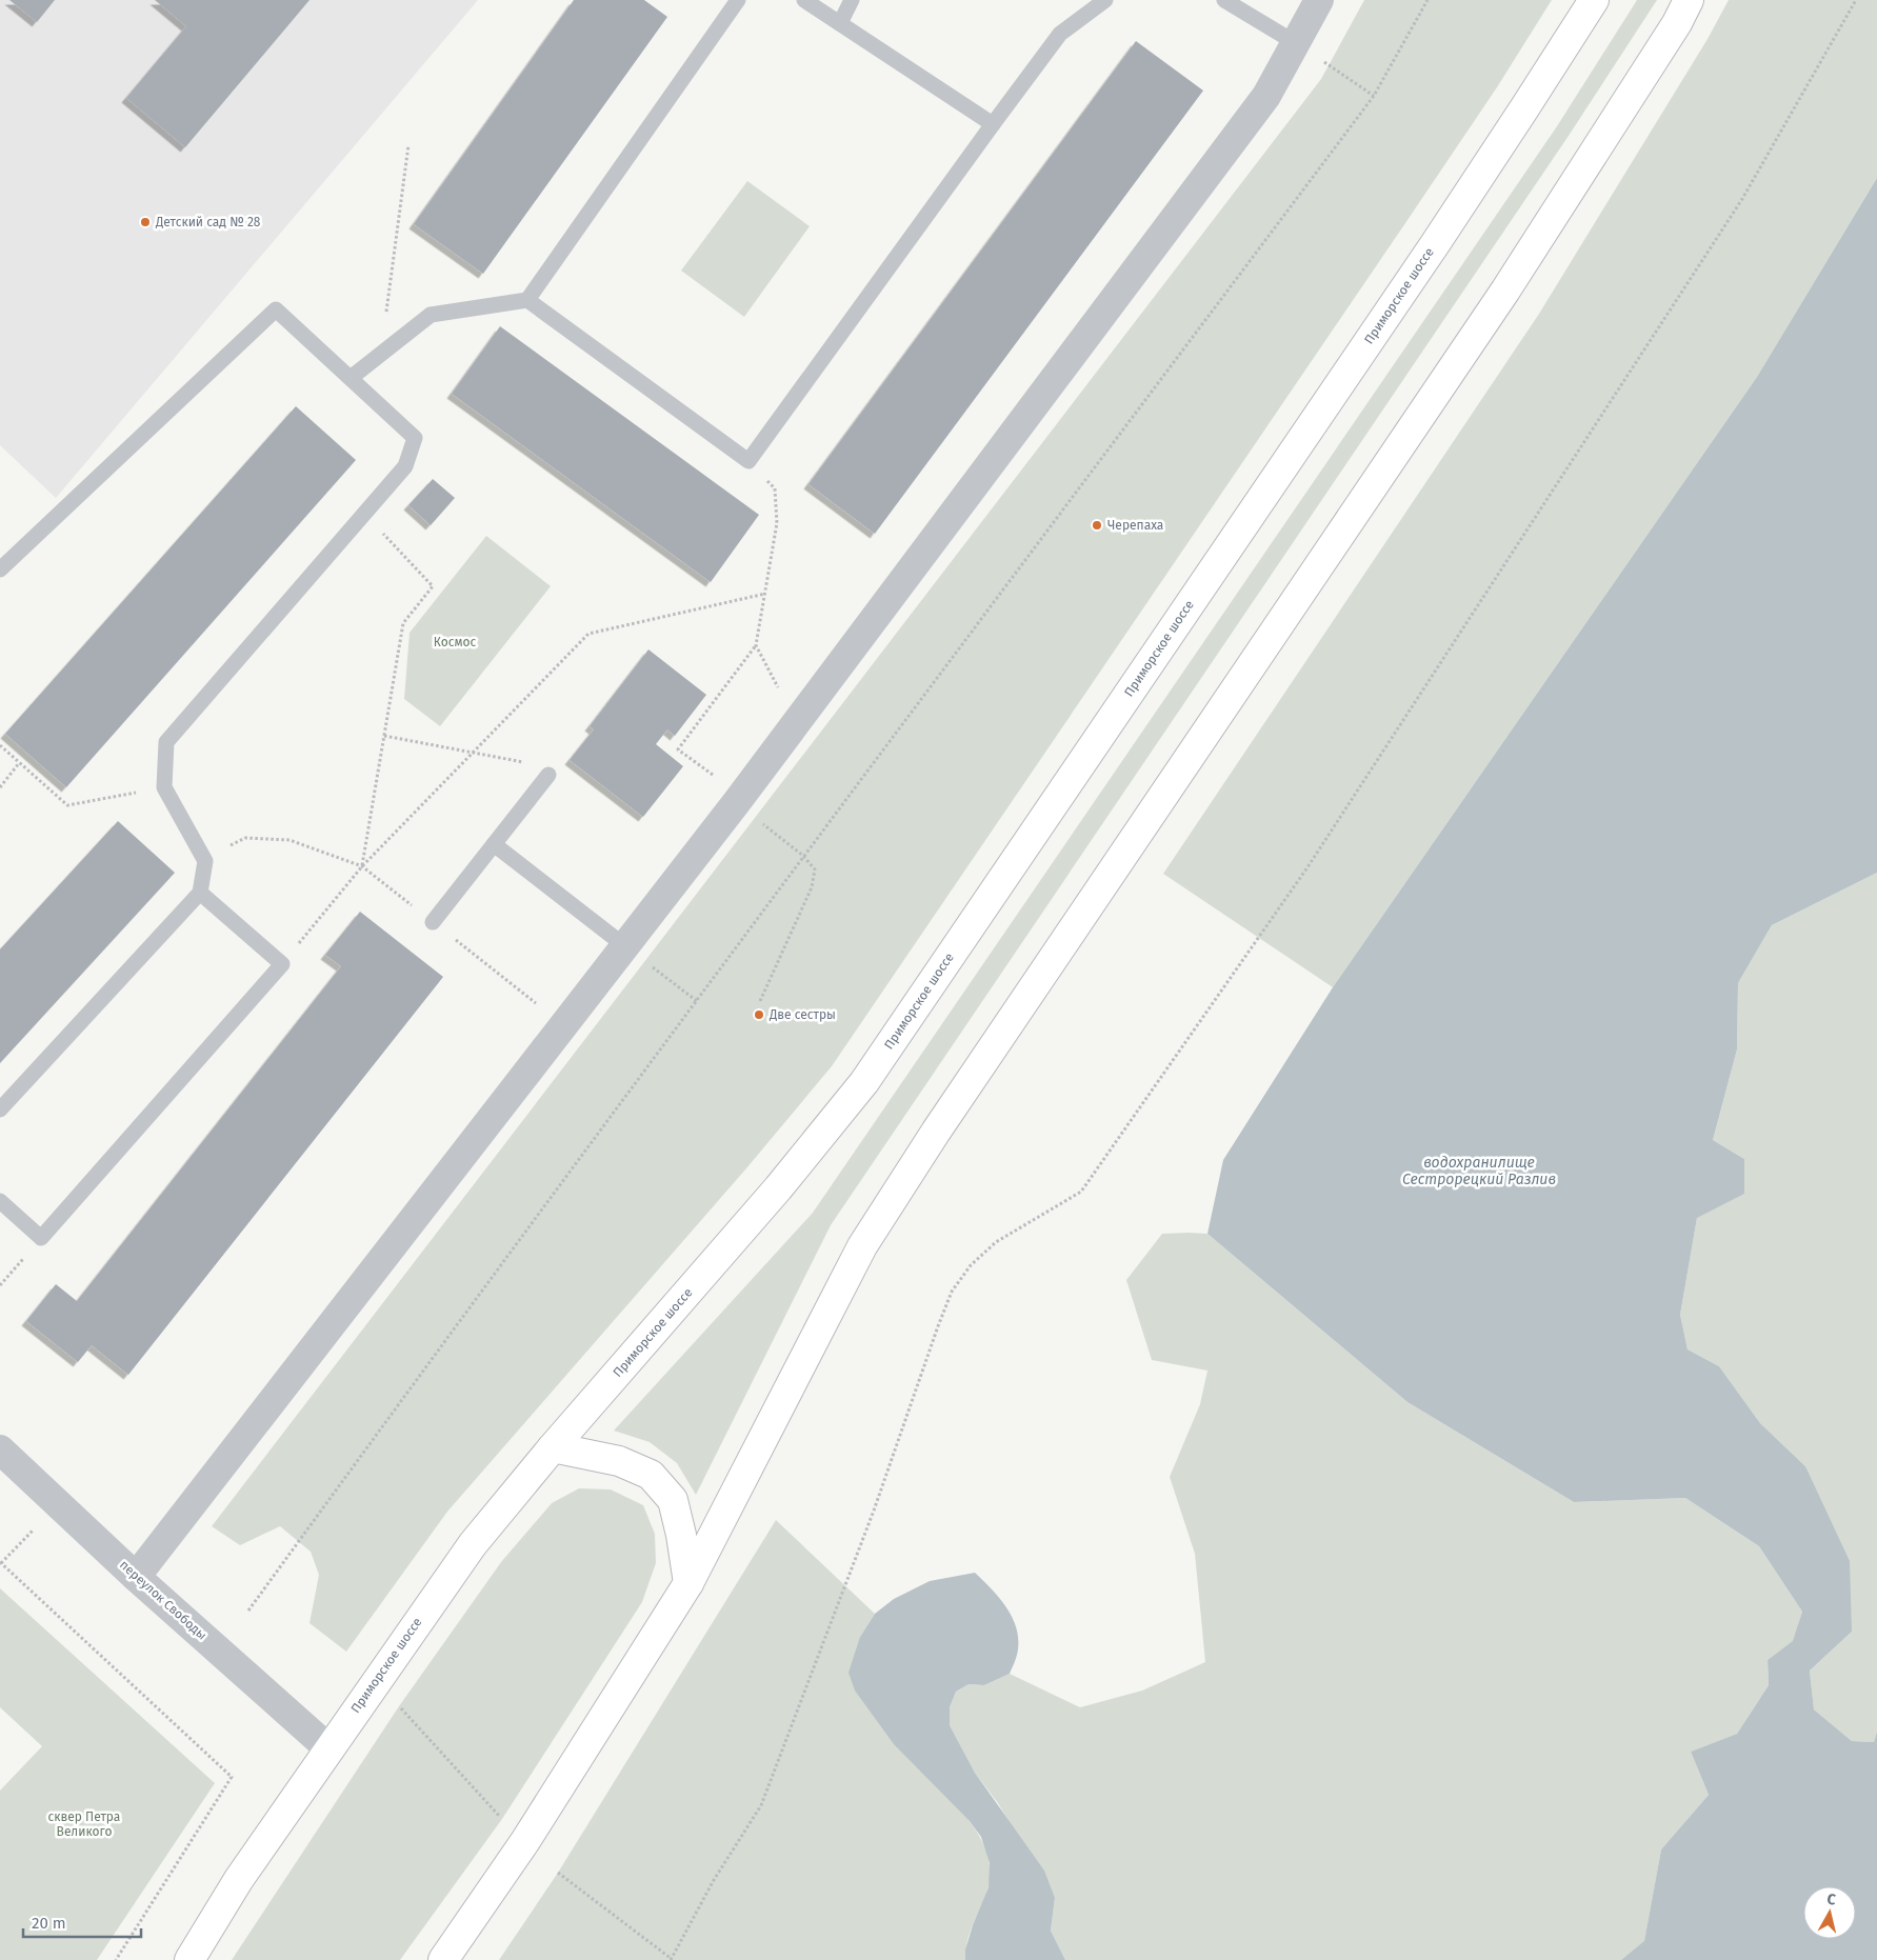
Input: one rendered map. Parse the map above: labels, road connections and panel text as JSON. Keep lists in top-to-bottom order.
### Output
{
  "streets": {
    "highway": ["Приморское шоссе"],
    "street": ["переулок Свободы"]
  },
  "crossings": [
    ["Приморское шоссе", "переулок Свободы"]
  ],
  "water": ["водохранилище Сестрорецкий Разлив"],
  "parks": ["Космос", "сквер Петра Великого"],
  "places": ["Детский сад № 28", "Черепаха", "Две сестры"],
  "scale_bar": "20 m",
  "north": "top"
}
